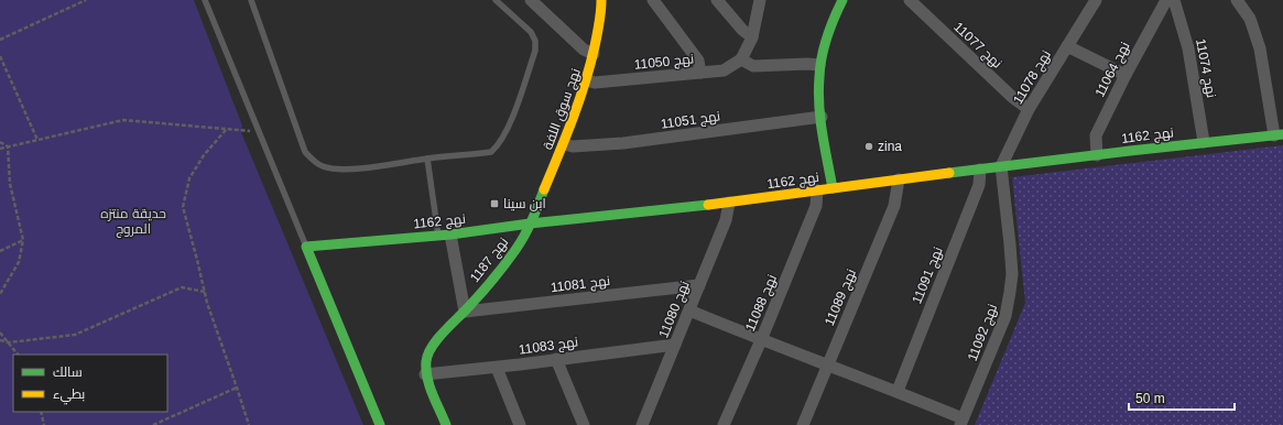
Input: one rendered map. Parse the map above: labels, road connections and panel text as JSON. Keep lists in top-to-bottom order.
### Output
{
  "streets": {
    "street": [
      "نهج 11077",
      "نهج 11050",
      "نهج 11074",
      "نهج 11064",
      "نهج 11078",
      "نهج سوق اللفة",
      "نهج 11051",
      "نهج 1162",
      "نهج 1187",
      "نهج 11091",
      "نهج 11081",
      "نهج 11089",
      "نهج 11088",
      "نهج 11080",
      "نهج 11092",
      "نهج 11083"
    ]
  },
  "crossings": [
    ["نهج 11077", "نهج 11078"],
    ["نهج 11050", "نهج سوق اللفة"],
    ["نهج 11074", "نهج 1162"],
    ["نهج 11064", "نهج 1162"],
    ["نهج 11078", "نهج 1162"],
    ["نهج 11078", "نهج 11092"],
    ["نهج سوق اللفة", "نهج 11051"],
    ["نهج سوق اللفة", "نهج 1162"],
    ["نهج سوق اللفة", "نهج 1187"],
    ["نهج 1162", "نهج 1187"],
    ["نهج 1162", "نهج 11091"],
    ["نهج 1162", "نهج 11089"],
    ["نهج 1162", "نهج 11088"],
    ["نهج 1162", "نهج 11080"],
    ["نهج 1162", "نهج 11092"],
    ["نهج 1187", "نهج 11081"],
    ["نهج 1187", "نهج 11083"],
    ["نهج 11081", "نهج 11080"],
    ["نهج 11080", "نهج 11083"]
  ],
  "parks": ["حديقة منتزه المروج"],
  "places": {
    "other": ["zina"],
    "transit": ["ابن سينا"]
  },
  "legend": ["سالك", "بطيء"],
  "scale_bar": "50 m"
}
